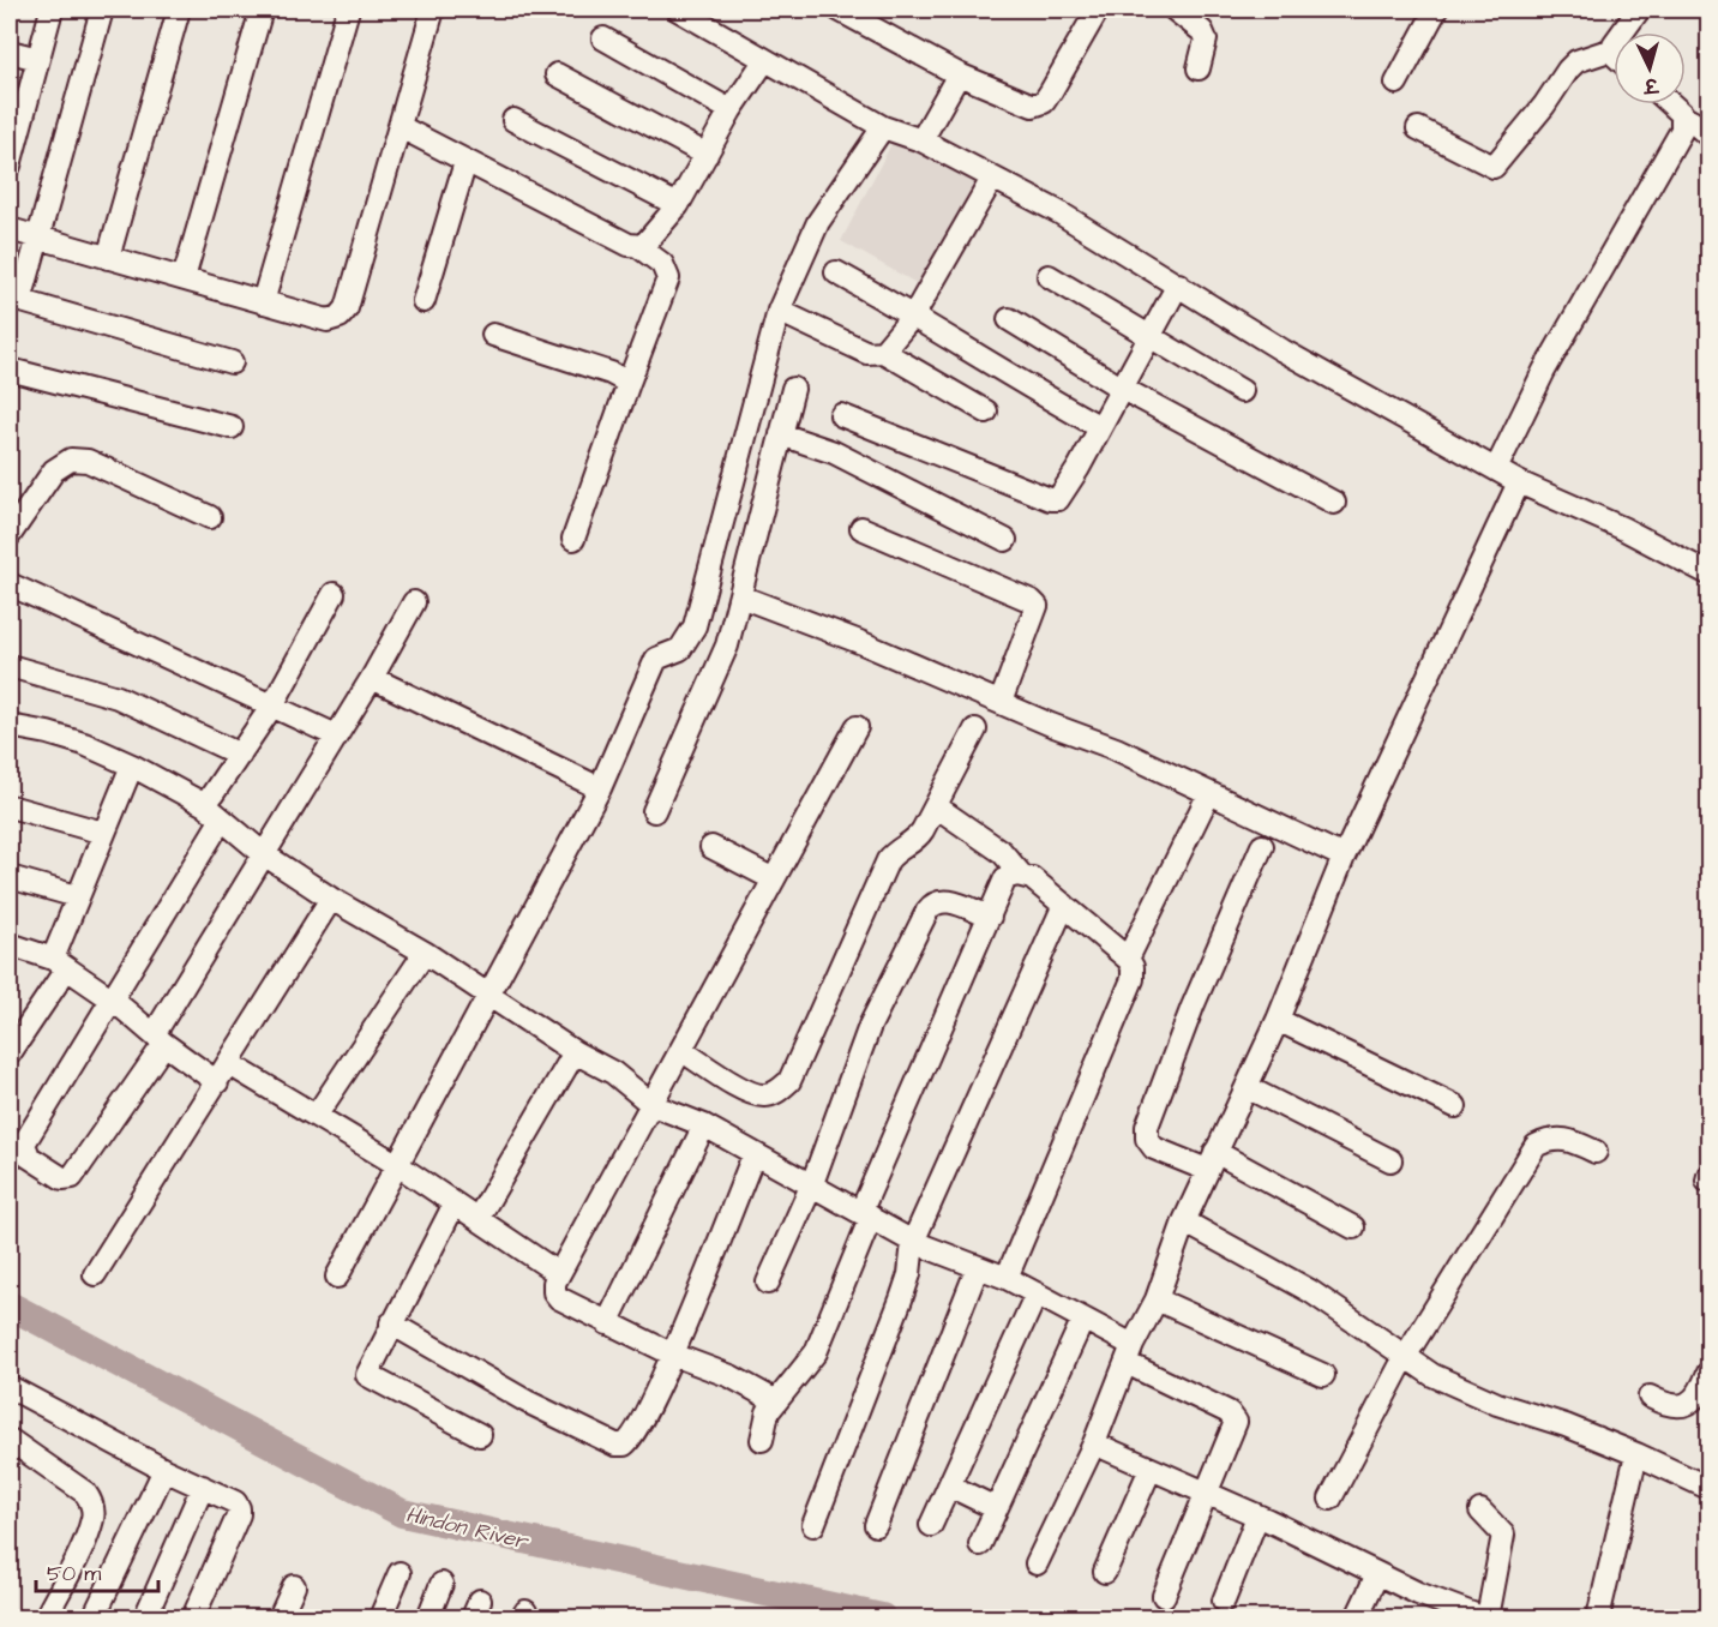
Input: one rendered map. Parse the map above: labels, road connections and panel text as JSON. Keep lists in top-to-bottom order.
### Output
{
  "water": ["Hindon River"],
  "scale_bar": "50 m",
  "north": "bottom"
}
